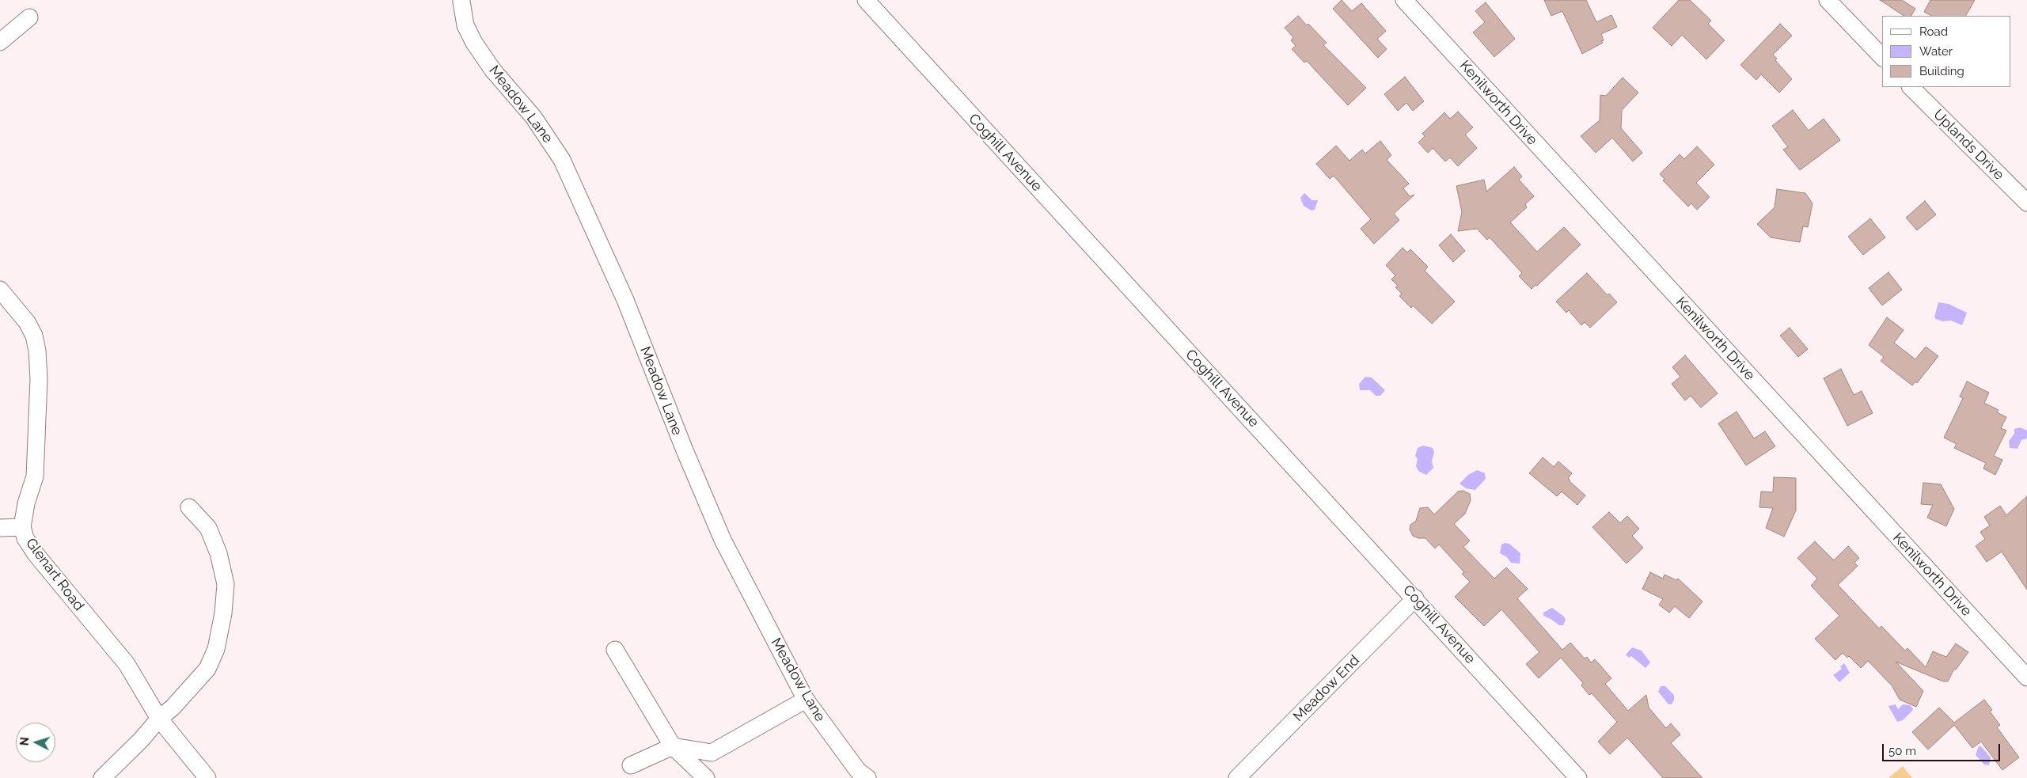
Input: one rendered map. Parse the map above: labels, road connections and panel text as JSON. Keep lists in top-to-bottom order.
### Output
{
  "streets": {
    "street": [
      "Kenilworth Drive",
      "Meadow Lane",
      "Uplands Drive",
      "Coghill Avenue",
      "Glenart Road",
      "Meadow End"
    ]
  },
  "crossings": [
    ["Coghill Avenue", "Meadow End"]
  ],
  "legend": ["Road", "Water", "Building"],
  "scale_bar": "50 m",
  "north": "left"
}
